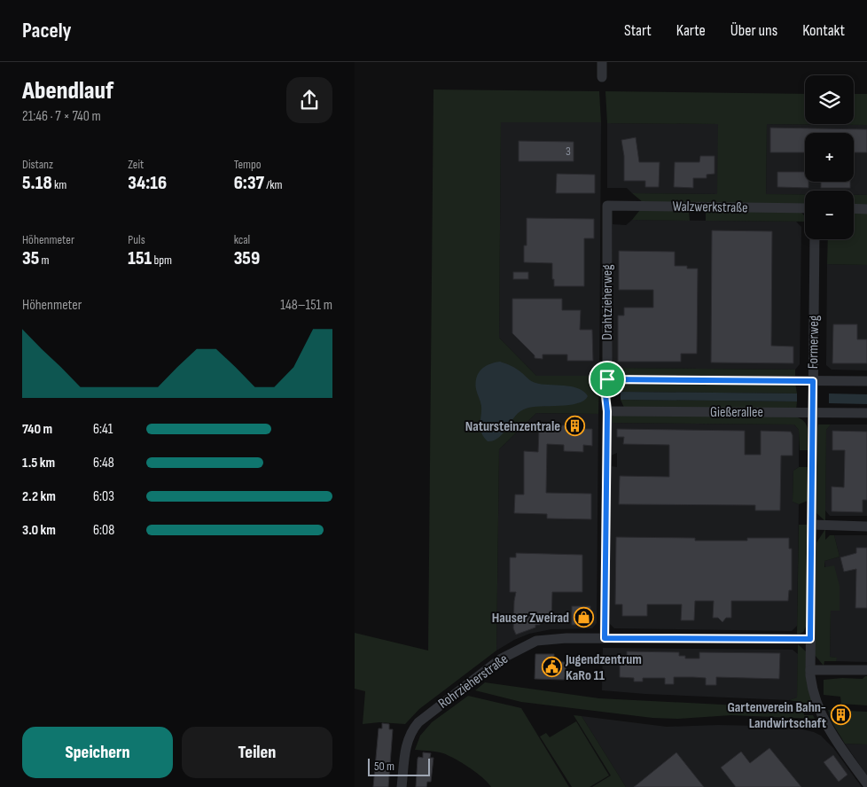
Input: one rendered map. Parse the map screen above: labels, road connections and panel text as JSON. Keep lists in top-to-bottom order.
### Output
{
  "streets": {
    "street": [
      "Walzwerkstraße",
      "Drahtzieherweg",
      "Formerweg",
      "Gießerallee",
      "Rohrzieherstraße"
    ]
  },
  "crossings": [
    ["Walzwerkstraße", "Drahtzieherweg"],
    ["Drahtzieherweg", "Gießerallee"],
    ["Drahtzieherweg", "Rohrzieherstraße"],
    ["Formerweg", "Gießerallee"],
    ["Formerweg", "Rohrzieherstraße"]
  ],
  "places": {
    "building": ["Natursteinzentrale", "Gartenverein Bahn- Landwirtschaft"],
    "shop": ["Hauser Zweirad"],
    "public building": ["Jugendzentrum KaRo 11"]
  },
  "house_numbers": ["3"],
  "scale_bar": "50 m",
  "page": {
    "header": "Pacely",
    "nav": [
      "Start",
      "Karte",
      "Über uns",
      "Kontakt"
    ],
    "heading": ["Abendlauf", "21:46 · 7 × 740 m"],
    "map_buttons": ["+", "−"],
    "stats": [
      ["Distanz", "5.18 km"],
      ["Zeit", "34:16"],
      ["Tempo", "6:37 /km"],
      ["Höhenmeter", "35 m"],
      ["Puls", "151 bpm"],
      ["kcal", "359"]
    ],
    "chart": ["Höhenmeter", "148–151 m"],
    "list": [
      {
        "name": "740 m",
        "note": "6:41"
      },
      {
        "name": "1.5 km",
        "note": "6:48"
      },
      {
        "name": "2.2 km",
        "note": "6:03"
      },
      {
        "name": "3.0 km",
        "note": "6:08"
      }
    ],
    "buttons": ["Speichern", "Teilen"],
    "scale": "50 m"
  }
}
